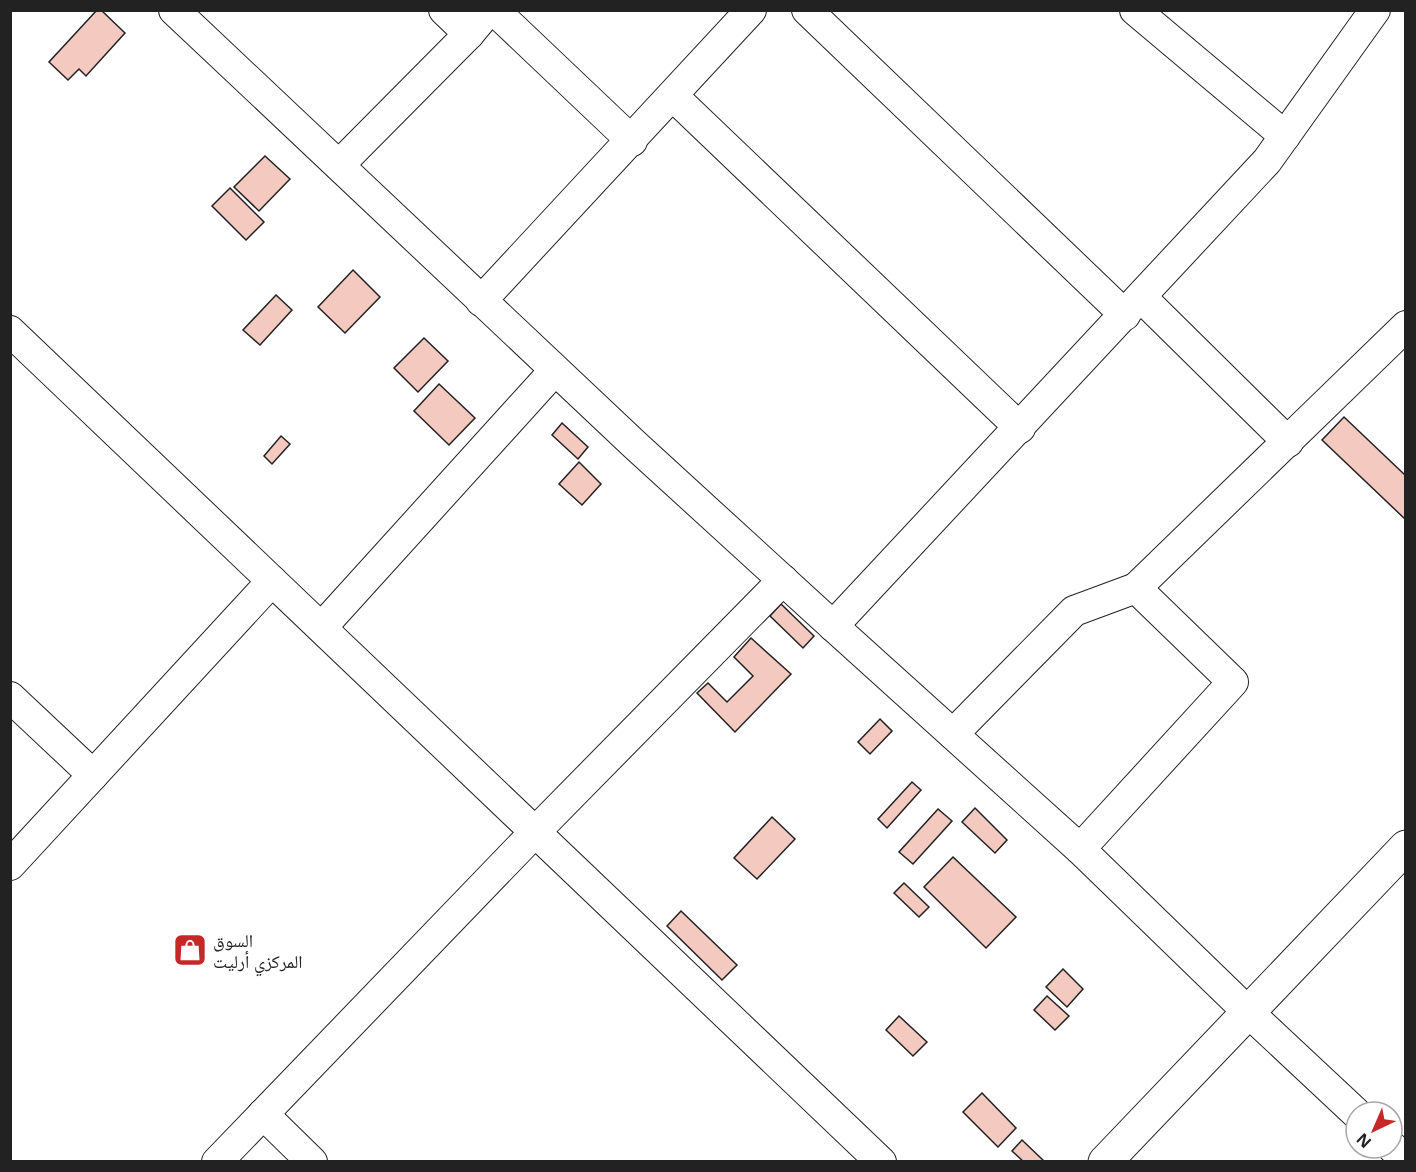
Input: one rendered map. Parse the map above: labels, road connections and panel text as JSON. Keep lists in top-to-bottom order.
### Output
{
  "places": {
    "shop": ["السوق المركزي أرليت"]
  },
  "north": "bottom left"
}
